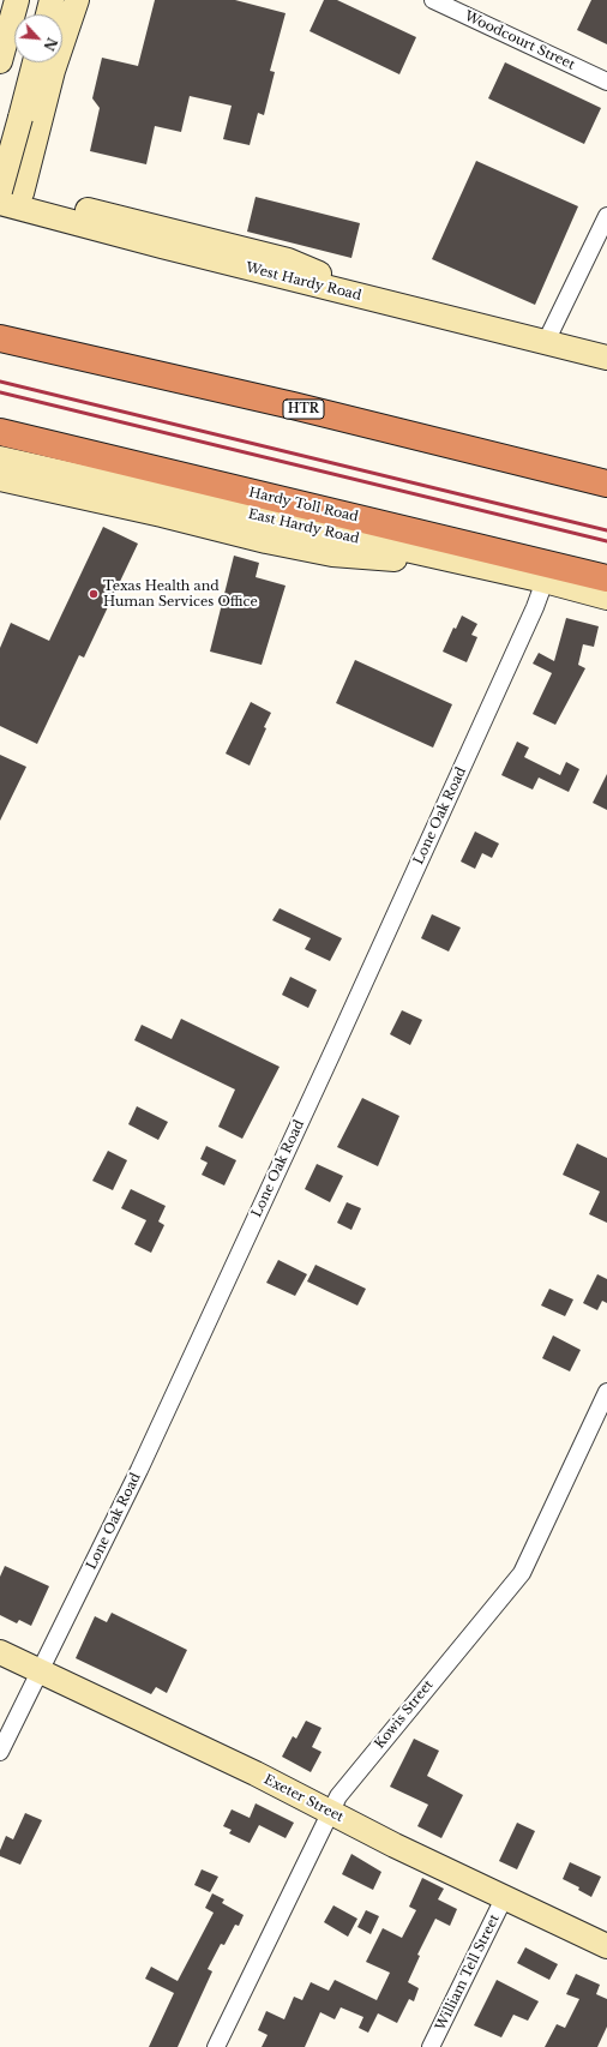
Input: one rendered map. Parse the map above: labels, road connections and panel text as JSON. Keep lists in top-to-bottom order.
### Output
{
  "streets": {
    "highway": ["HTR", "Hardy Toll Road"],
    "main road": ["West Hardy Road", "East Hardy Road", "Exeter Street"],
    "street": [
      "Woodcourt Street",
      "Lone Oak Road",
      "Kowis Street",
      "William Tell Street"
    ]
  },
  "crossings": [
    ["East Hardy Road", "Lone Oak Road"],
    ["Lone Oak Road", "Exeter Street"],
    ["Kowis Street", "Exeter Street"],
    ["Exeter Street", "William Tell Street"]
  ],
  "places": ["Texas Health and Human Services Office"],
  "north": "bottom right"
}
